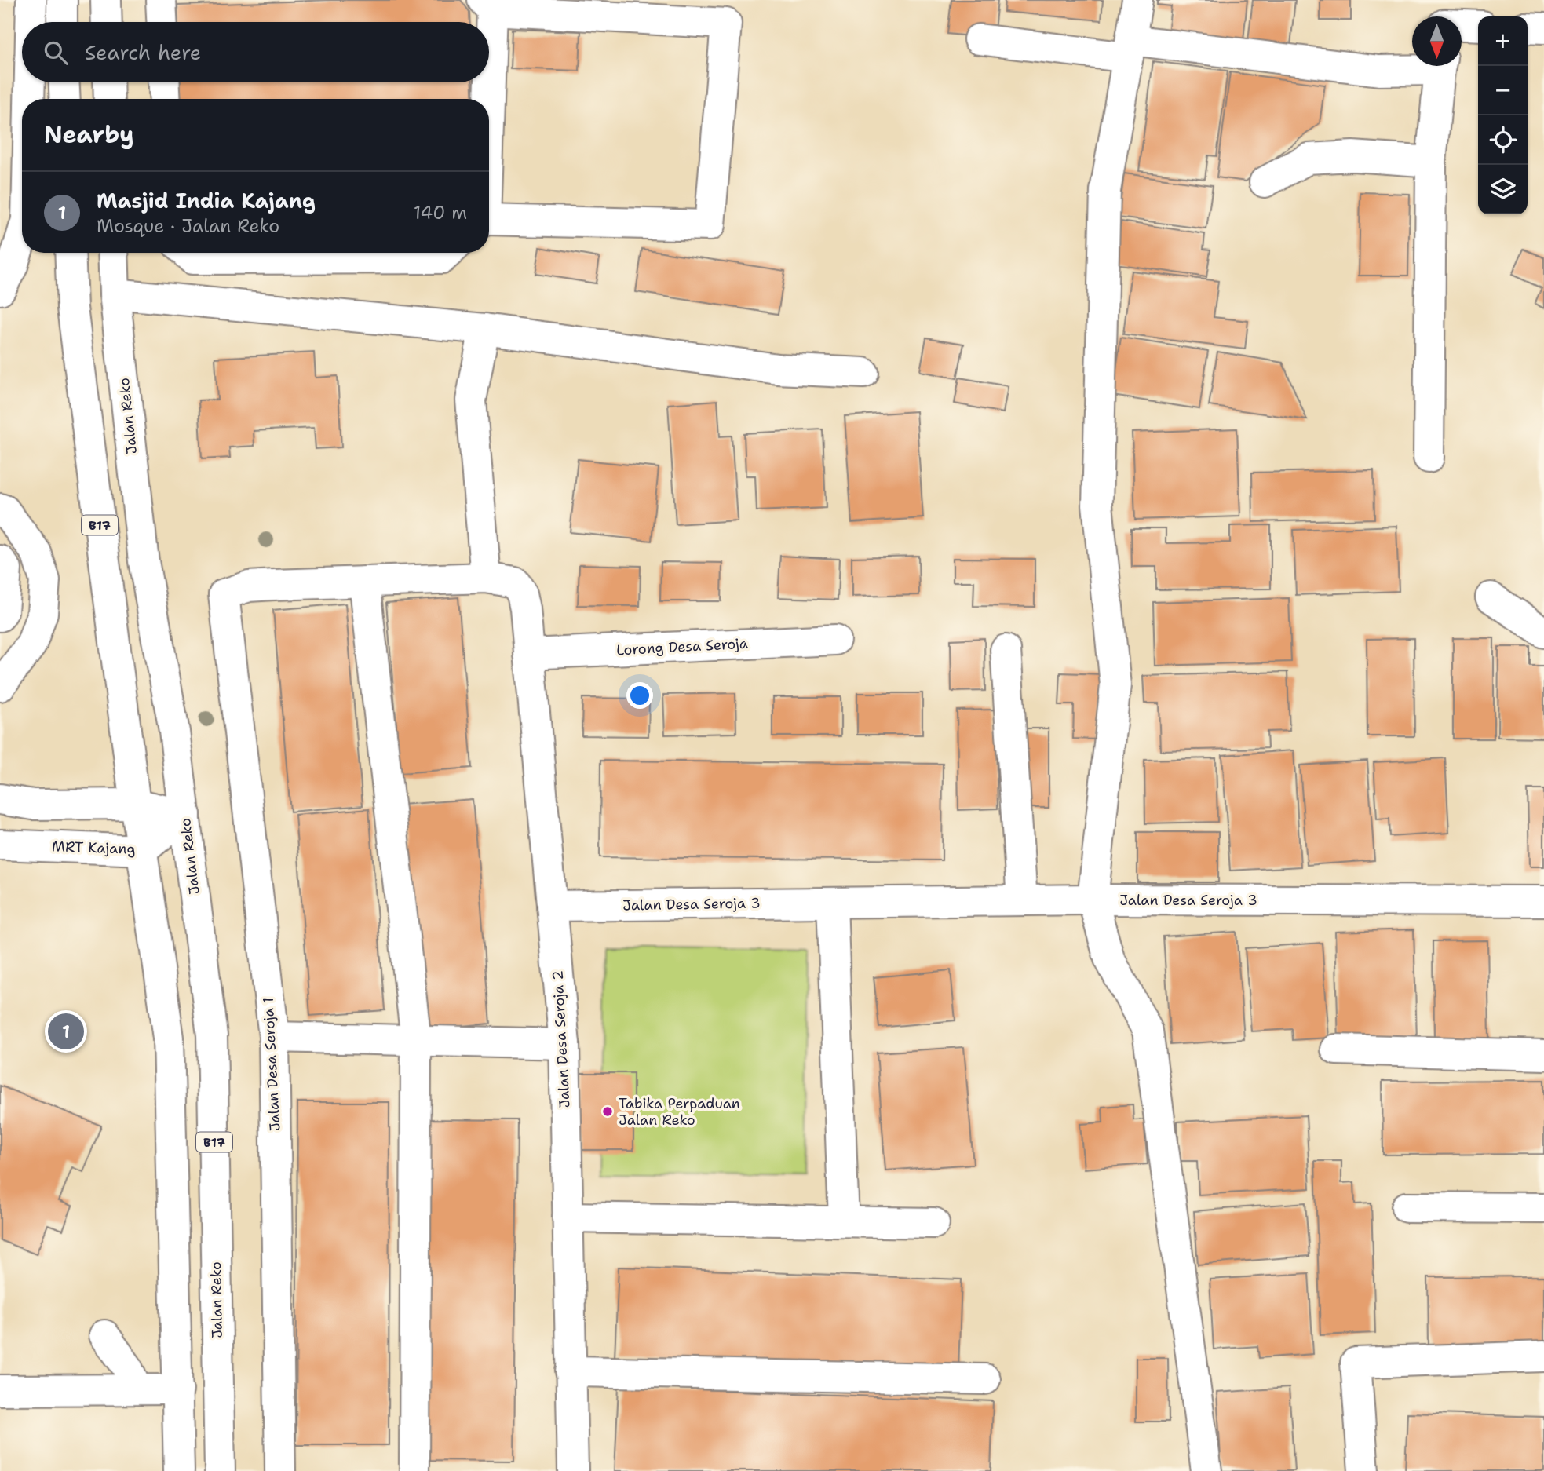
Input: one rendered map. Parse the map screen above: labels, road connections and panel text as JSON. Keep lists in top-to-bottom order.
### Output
{
  "streets": {
    "street": [
      "Jalan Reko",
      "B17",
      "Lorong Desa Seroja",
      "MRT Kajang",
      "Jalan Desa Seroja 3",
      "Jalan Desa Seroja 2",
      "Jalan Desa Seroja 1"
    ]
  },
  "crossings": [
    ["Jalan Reko", "MRT Kajang"],
    ["B17", "MRT Kajang"],
    ["Lorong Desa Seroja", "Jalan Desa Seroja 2"],
    ["Jalan Desa Seroja 3", "Jalan Desa Seroja 2"]
  ],
  "places": ["Tabika Perpaduan Jalan Reko"],
  "north": "bottom",
  "page": {
    "map_buttons": ["+", "−"],
    "search": "Search here",
    "heading": "Nearby",
    "list": [
      {
        "mark": "1",
        "name": "Masjid India Kajang",
        "note": "Mosque · Jalan Reko",
        "value": "140 m"
      }
    ],
    "pins": "1"
  }
}
